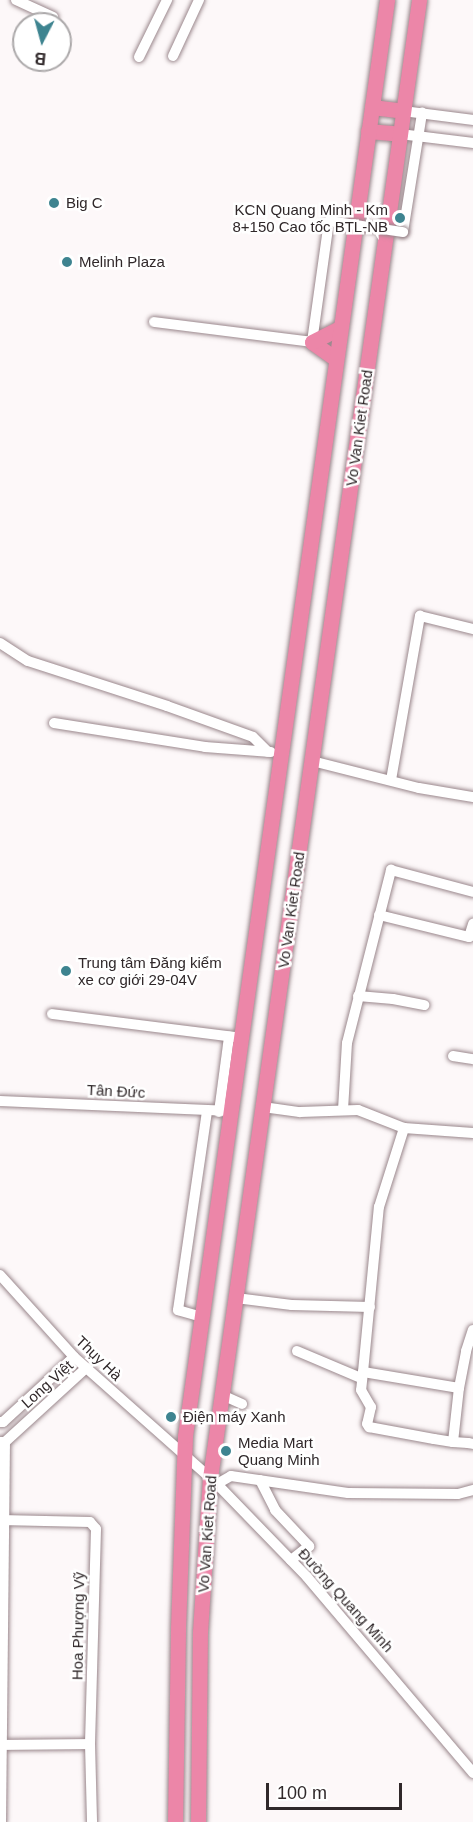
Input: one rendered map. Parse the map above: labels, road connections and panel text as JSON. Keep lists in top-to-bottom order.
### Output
{
  "streets": {
    "highway": ["Vo Van Kiet Road"],
    "street": [
      "Tân Đức",
      "Thụy Hà",
      "Long Việt",
      "Đường Quang Minh",
      "Hoa Phượng Vỹ"
    ]
  },
  "crossings": [
    ["Vo Van Kiet Road", "Tân Đức"],
    ["Vo Van Kiet Road", "Thụy Hà"],
    ["Vo Van Kiet Road", "Đường Quang Minh"],
    ["Thụy Hà", "Long Việt"],
    ["Thụy Hà", "Đường Quang Minh"]
  ],
  "places": [
    "Big C",
    "KCN Quang Minh - Km 8+150 Cao tốc BTL-NB",
    "Melinh Plaza",
    "Trung tâm Đăng kiểm xe cơ giới 29-04V",
    "Điện máy Xanh",
    "Media Mart Quang Minh"
  ],
  "scale_bar": "100 m",
  "north": "bottom"
}
